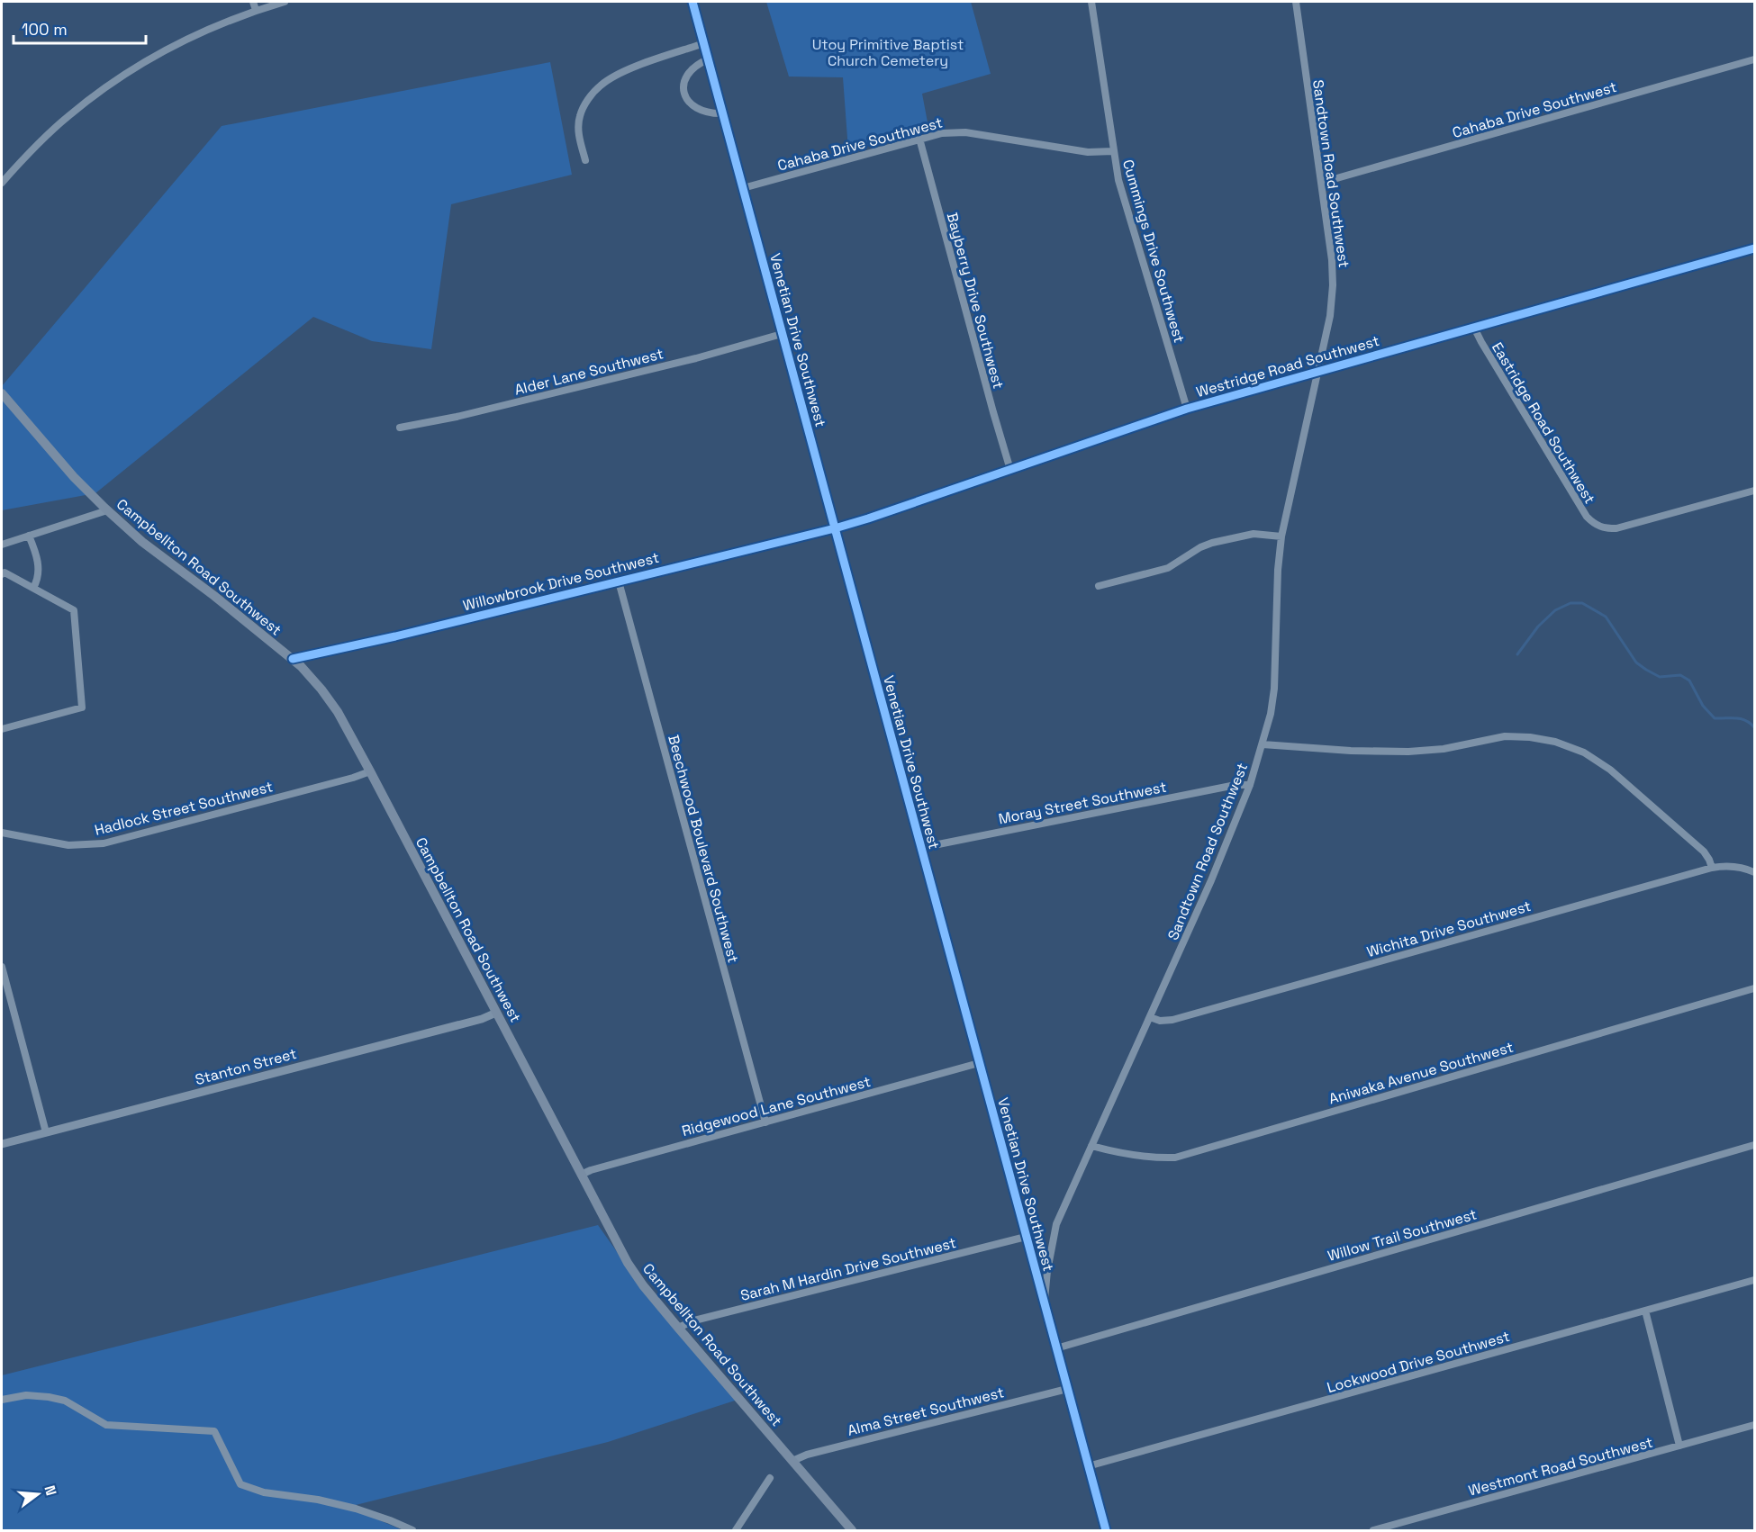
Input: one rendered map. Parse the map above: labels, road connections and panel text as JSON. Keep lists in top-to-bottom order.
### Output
{
  "streets": {
    "main road": ["Campbellton Road Southwest"],
    "street": [
      "Cahaba Drive Southwest",
      "Sandtown Road Southwest",
      "Cummings Drive Southwest",
      "Bayberry Drive Southwest",
      "Venetian Drive Southwest",
      "Westridge Road Southwest",
      "Alder Lane Southwest",
      "Eastridge Road Southwest",
      "Willowbrook Drive Southwest",
      "Moray Street Southwest",
      "Hadlock Street Southwest",
      "Beechwood Boulevard Southwest",
      "Wichita Drive Southwest",
      "Stanton Street",
      "Aniwaka Avenue Southwest",
      "Ridgewood Lane Southwest",
      "Willow Trail Southwest",
      "Sarah M Hardin Drive Southwest",
      "Lockwood Drive Southwest",
      "Alma Street Southwest",
      "Westmont Road Southwest"
    ]
  },
  "crossings": [
    ["Cahaba Drive Southwest", "Sandtown Road Southwest"],
    ["Cahaba Drive Southwest", "Cummings Drive Southwest"],
    ["Cahaba Drive Southwest", "Bayberry Drive Southwest"],
    ["Cahaba Drive Southwest", "Venetian Drive Southwest"],
    ["Sandtown Road Southwest", "Venetian Drive Southwest"],
    ["Sandtown Road Southwest", "Westridge Road Southwest"],
    ["Sandtown Road Southwest", "Moray Street Southwest"],
    ["Sandtown Road Southwest", "Wichita Drive Southwest"],
    ["Sandtown Road Southwest", "Aniwaka Avenue Southwest"],
    ["Cummings Drive Southwest", "Westridge Road Southwest"],
    ["Bayberry Drive Southwest", "Westridge Road Southwest"],
    ["Venetian Drive Southwest", "Westridge Road Southwest"],
    ["Venetian Drive Southwest", "Alder Lane Southwest"],
    ["Venetian Drive Southwest", "Willowbrook Drive Southwest"],
    ["Venetian Drive Southwest", "Moray Street Southwest"],
    ["Venetian Drive Southwest", "Ridgewood Lane Southwest"],
    ["Venetian Drive Southwest", "Willow Trail Southwest"],
    ["Venetian Drive Southwest", "Sarah M Hardin Drive Southwest"],
    ["Venetian Drive Southwest", "Lockwood Drive Southwest"],
    ["Venetian Drive Southwest", "Alma Street Southwest"],
    ["Westridge Road Southwest", "Eastridge Road Southwest"],
    ["Westridge Road Southwest", "Willowbrook Drive Southwest"],
    ["Campbellton Road Southwest", "Willowbrook Drive Southwest"],
    ["Campbellton Road Southwest", "Hadlock Street Southwest"],
    ["Campbellton Road Southwest", "Stanton Street"],
    ["Campbellton Road Southwest", "Ridgewood Lane Southwest"],
    ["Campbellton Road Southwest", "Sarah M Hardin Drive Southwest"],
    ["Campbellton Road Southwest", "Alma Street Southwest"],
    ["Willowbrook Drive Southwest", "Beechwood Boulevard Southwest"],
    ["Beechwood Boulevard Southwest", "Ridgewood Lane Southwest"]
  ],
  "parks": ["Utoy Primitive Baptist Church Cemetery"],
  "scale_bar": "100 m",
  "north": "right"
}
